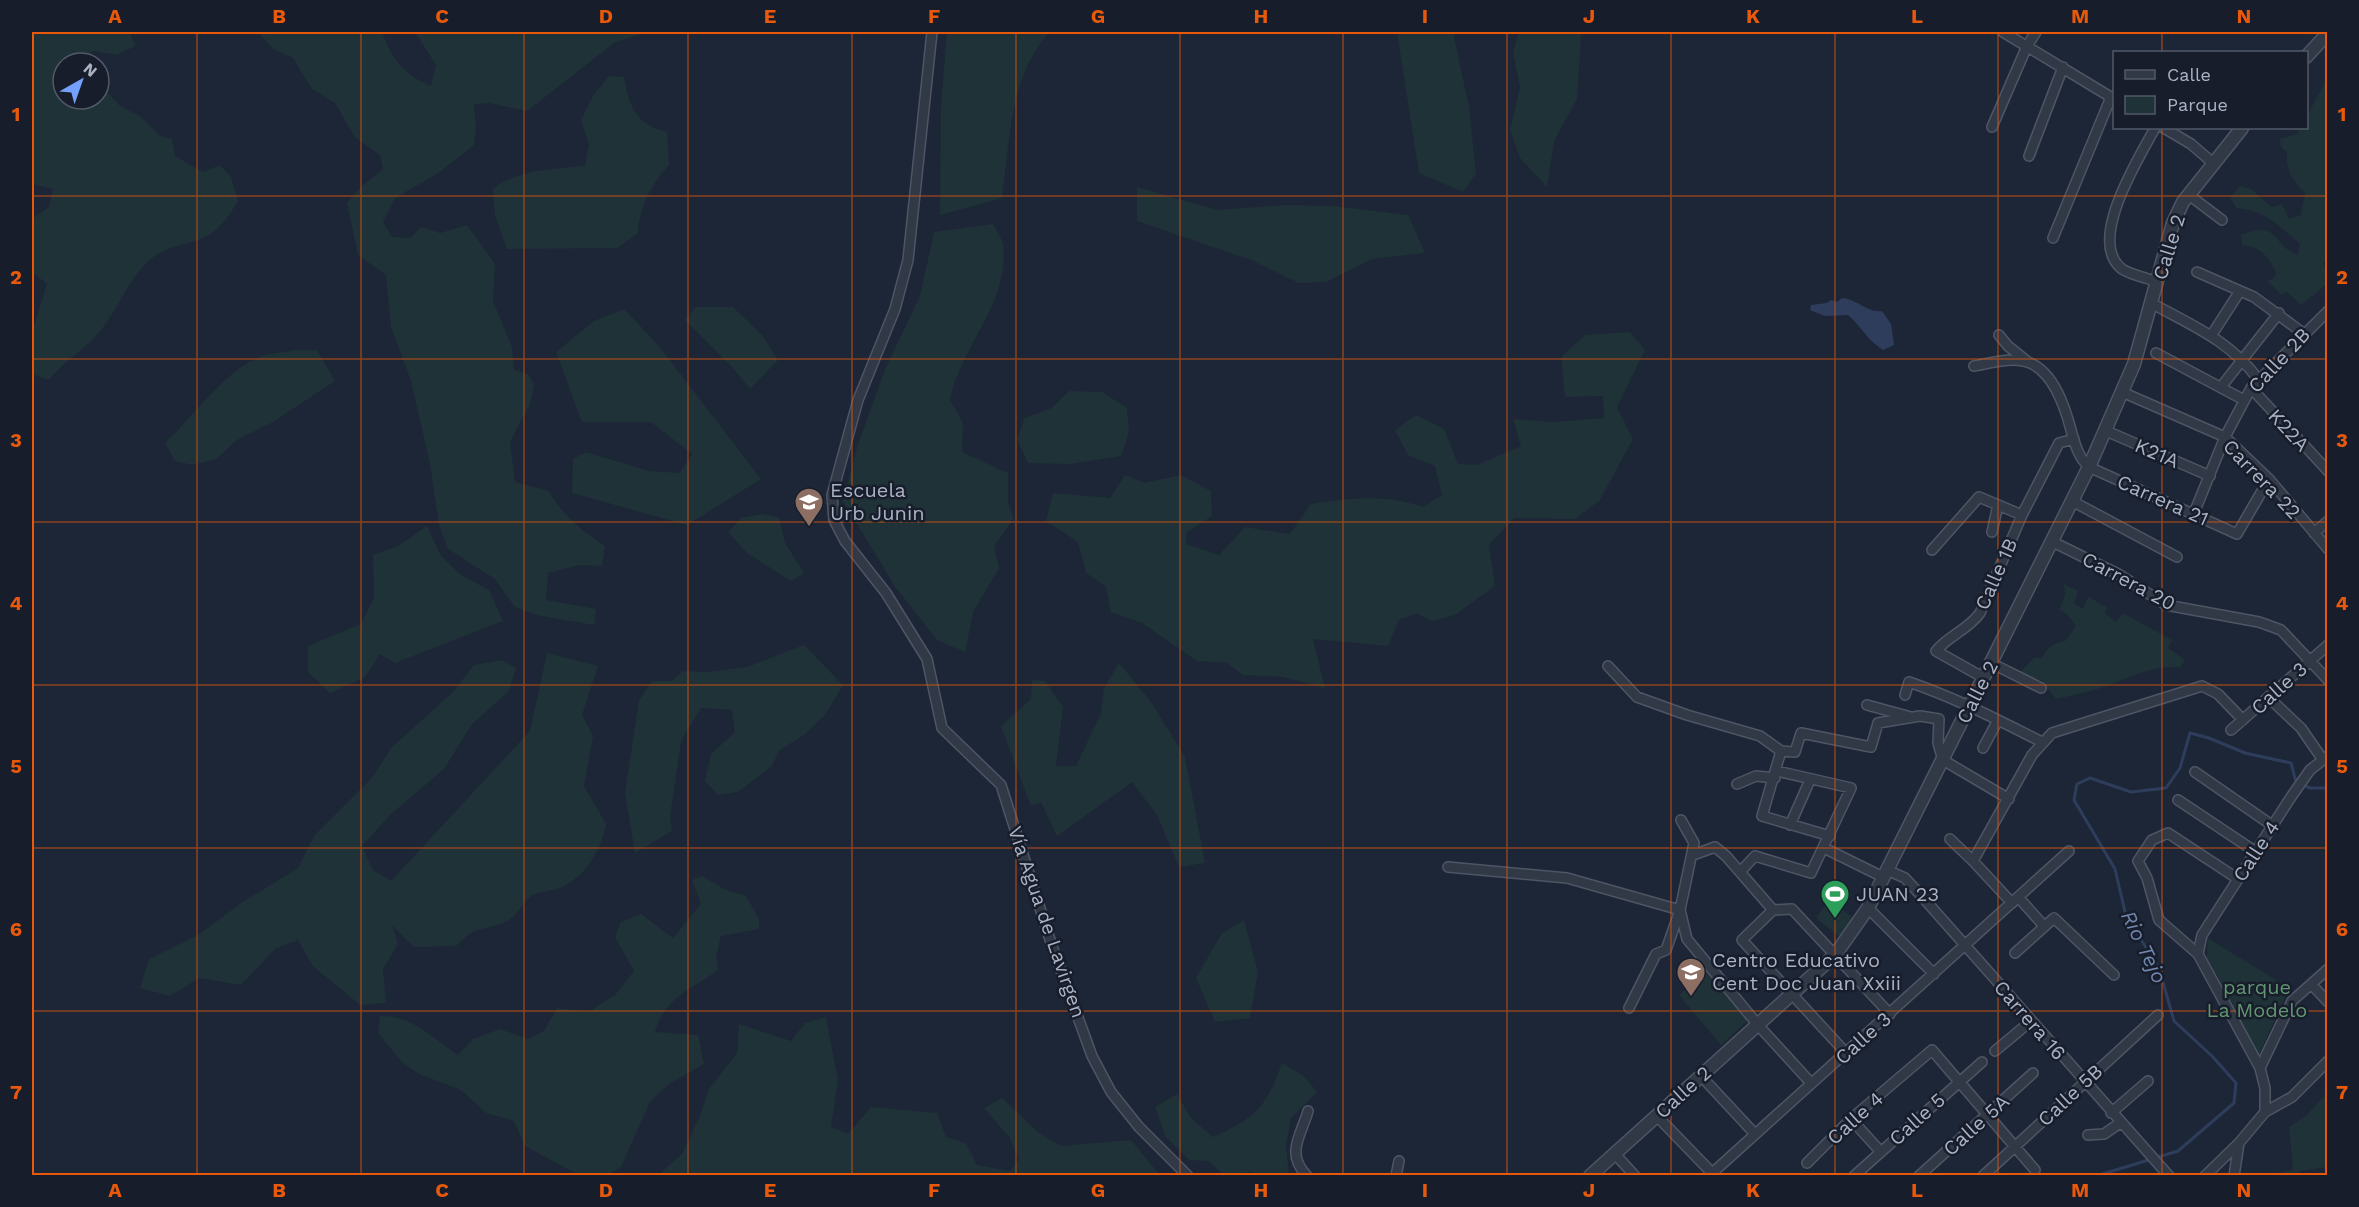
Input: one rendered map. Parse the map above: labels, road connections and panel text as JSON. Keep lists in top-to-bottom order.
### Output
{
  "streets": {
    "street": [
      "Calle 2",
      "Calle 2B",
      "K22A",
      "K21A",
      "Carrera 22",
      "Carrera 21",
      "Calle 1B",
      "Carrera 20",
      "Calle 3",
      "Calle 4",
      "Vía Agua de Lavirgen",
      "Carrera 16",
      "Calle 5B",
      "Calle 5",
      "Calle 5A"
    ]
  },
  "crossings": [
    ["Calle 2", "K21A"],
    ["Calle 2", "Carrera 22"],
    ["Calle 2", "Carrera 21"],
    ["Calle 2", "Calle 1B"],
    ["Calle 2", "Carrera 20"],
    ["Calle 2", "Carrera 16"],
    ["Calle 2B", "K22A"],
    ["Calle 2B", "K21A"],
    ["Calle 2B", "Carrera 22"],
    ["Calle 2B", "Carrera 21"],
    ["Carrera 22", "Carrera 21"],
    ["Carrera 20", "Calle 3"],
    ["Calle 3", "Carrera 16"],
    ["Calle 4", "Calle 5"],
    ["Carrera 16", "Calle 5B"]
  ],
  "water": ["Rio Tejo"],
  "parks": ["parque La Modelo"],
  "places": {
    "school or university": ["Escuela Urb Junin", "Centro Educativo Cent Doc Juan Xxiii"],
    "sports": ["JUAN 23"]
  },
  "legend": ["Calle", "Parque"],
  "north": "top right",
  "grid": {
    "columns": [
      "A",
      "B",
      "C",
      "D",
      "E",
      "F",
      "G",
      "H",
      "I",
      "J",
      "K",
      "L",
      "M",
      "N"
    ],
    "rows": [
      "1",
      "2",
      "3",
      "4",
      "5",
      "6",
      "7"
    ]
  }
}
